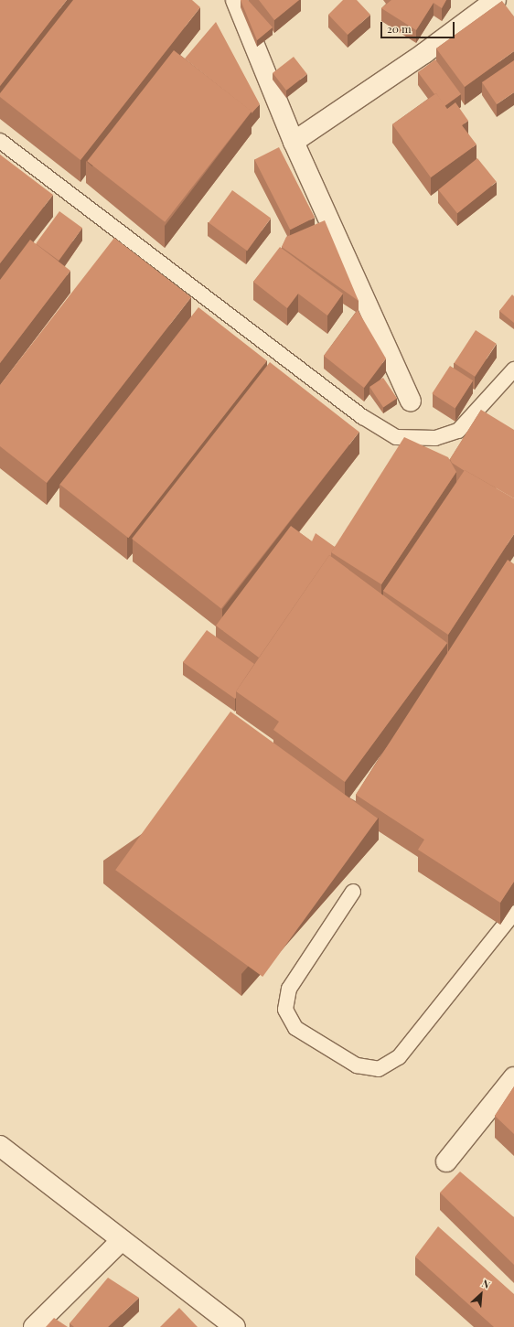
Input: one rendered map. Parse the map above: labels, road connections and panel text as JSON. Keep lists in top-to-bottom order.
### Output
{
  "scale_bar": "20 m",
  "north": "top right"
}
